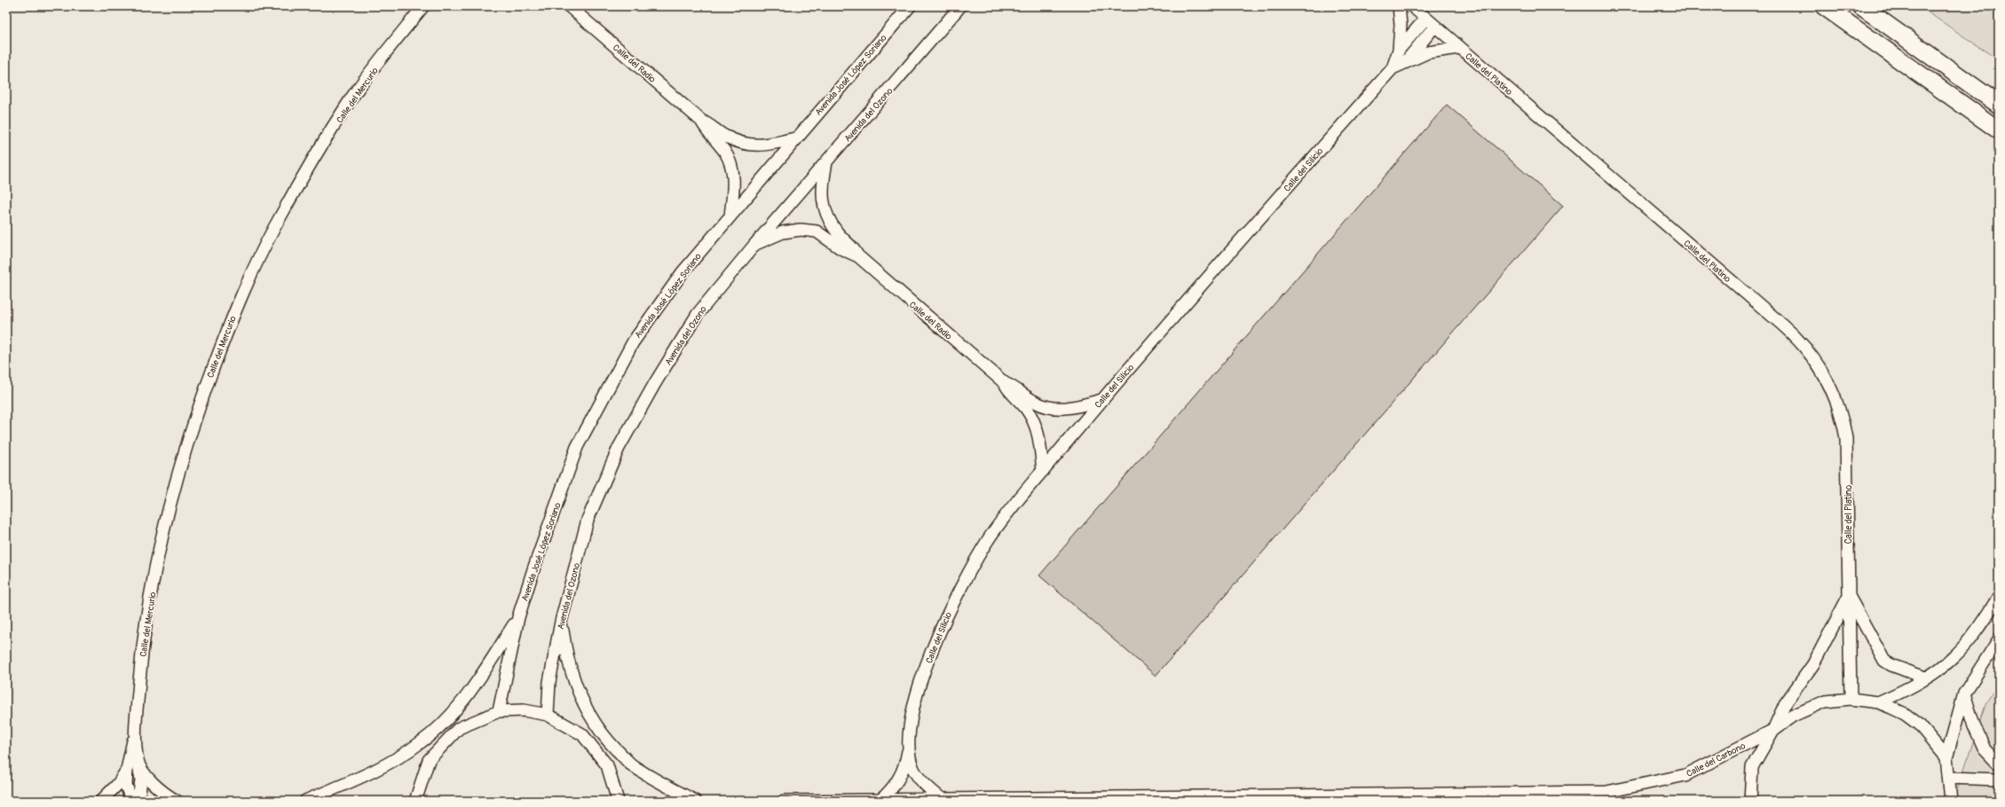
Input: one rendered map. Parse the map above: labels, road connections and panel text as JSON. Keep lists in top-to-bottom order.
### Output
{
  "streets": {
    "street": [
      "Calle del Radio",
      "Calle del Platino",
      "Avenida José López Soriano",
      "Calle del Mercurio",
      "Avenida del Ozono",
      "Calle del Silicio",
      "Calle del Carbono"
    ]
  },
  "crossings": [
    ["Calle del Radio", "Avenida José López Soriano"],
    ["Calle del Radio", "Avenida del Ozono"],
    ["Calle del Radio", "Calle del Silicio"],
    ["Calle del Platino", "Calle del Silicio"],
    ["Calle del Platino", "Calle del Carbono"],
    ["Calle del Silicio", "Calle del Carbono"]
  ]
}
